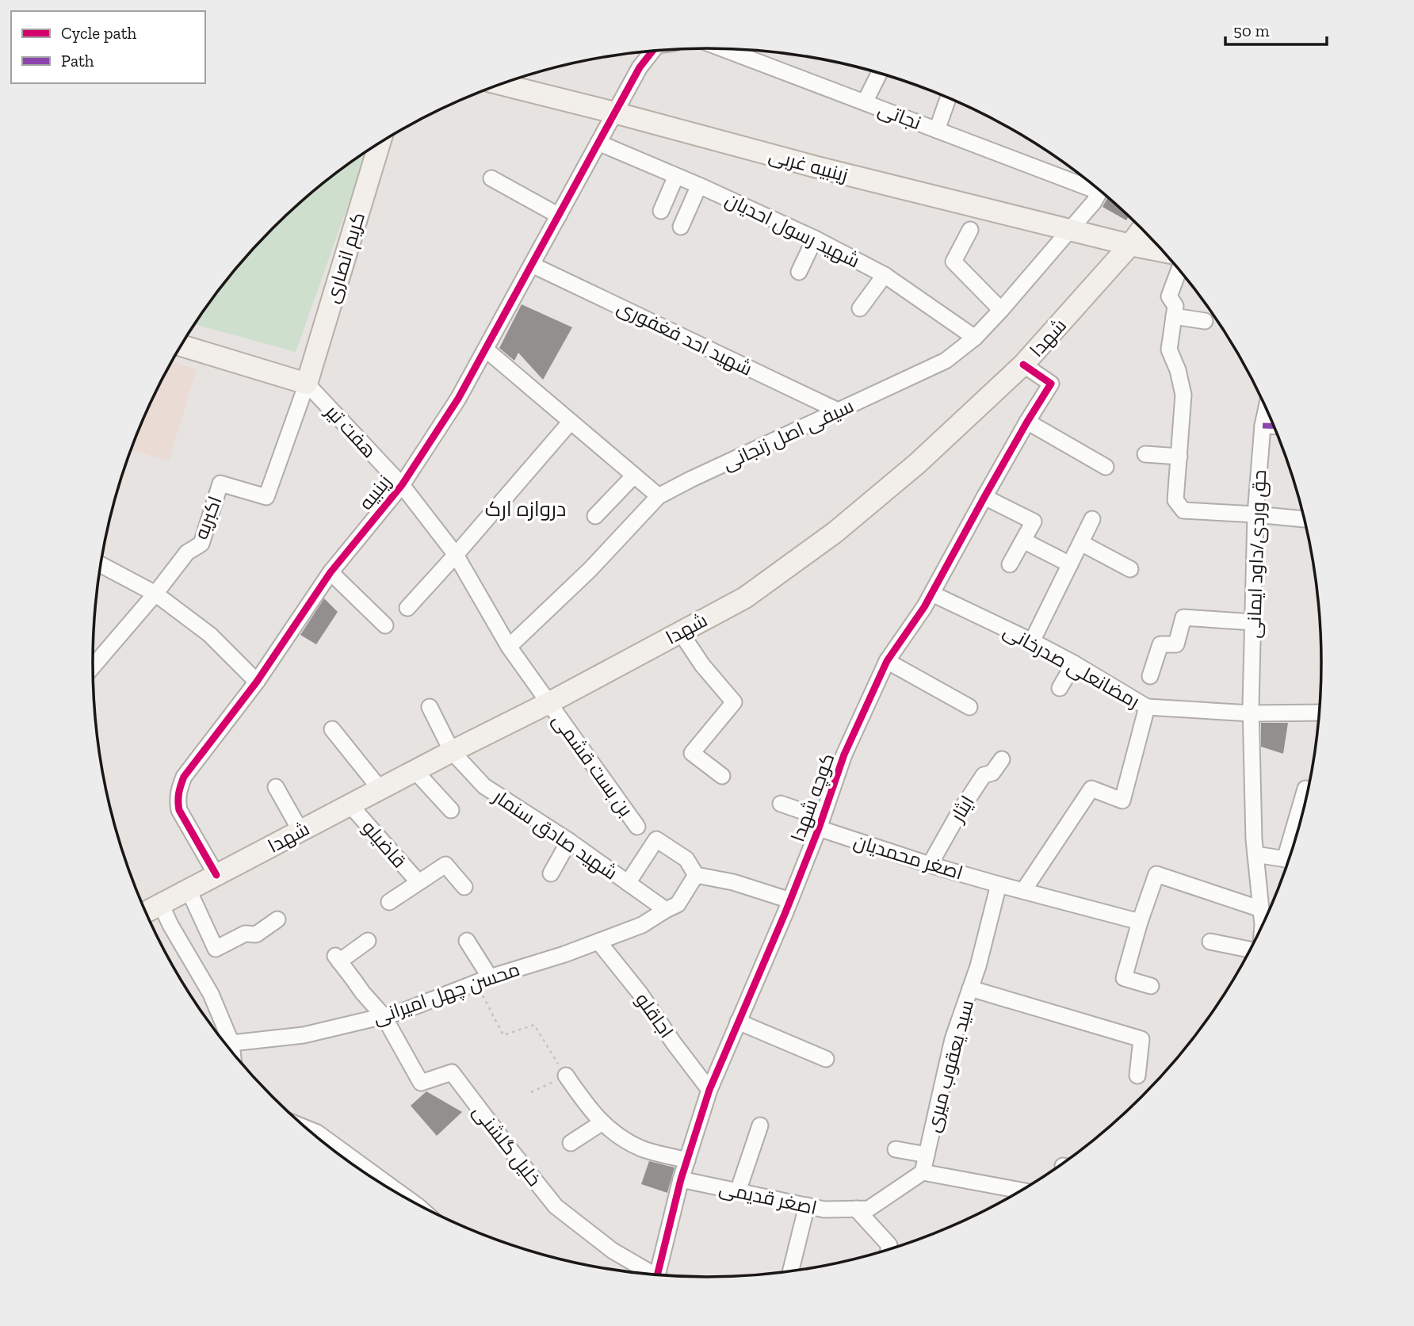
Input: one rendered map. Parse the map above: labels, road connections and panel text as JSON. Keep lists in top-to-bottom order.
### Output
{
  "streets": {
    "main road": [
      "زینبیه غربی",
      "کریم انصاری",
      "شهدا",
      "هفت تیر"
    ],
    "street": [
      "نجاتی",
      "شهید رسول احدیان",
      "شهید احد فغفوری",
      "سیفی اصل زنجانی",
      "زینبیه",
      "اکبریه",
      "حق وردی/داود ایمانی",
      "رمضانعلی صدرخانی",
      "بن بست قشمی",
      "کوچه شهدا",
      "ایثار",
      "شهید صادق سنمار",
      "قاضیلو",
      "اصغر محمدیان",
      "محسن چهل امیرانی",
      "اجاقلو",
      "سید یعقوب میری",
      "خلیل گلشنی",
      "اصغر قدیمی"
    ]
  },
  "crossings": [
    ["زینبیه غربی", "شهدا"],
    ["زینبیه غربی", "سیفی اصل زنجانی"],
    ["زینبیه غربی", "زینبیه"],
    ["شهید رسول احدیان", "سیفی اصل زنجانی"],
    ["شهید رسول احدیان", "زینبیه"],
    ["کریم انصاری", "هفت تیر"],
    ["کریم انصاری", "اکبریه"],
    ["شهید احد فغفوری", "سیفی اصل زنجانی"],
    ["شهید احد فغفوری", "زینبیه"],
    ["شهدا", "هفت تیر"],
    ["شهدا", "زینبیه"],
    ["شهدا", "بن بست قشمی"],
    ["شهدا", "کوچه شهدا"],
    ["شهدا", "شهید صادق سنمار"],
    ["شهدا", "قاضیلو"],
    ["هفت تیر", "سیفی اصل زنجانی"],
    ["هفت تیر", "زینبیه"],
    ["هفت تیر", "اکبریه"],
    ["هفت تیر", "بن بست قشمی"],
    ["حق وردی/داود ایمانی", "رمضانعلی صدرخانی"],
    ["رمضانعلی صدرخانی", "کوچه شهدا"],
    ["کوچه شهدا", "اصغر محمدیان"],
    ["کوچه شهدا", "اجاقلو"],
    ["کوچه شهدا", "اصغر قدیمی"],
    ["ایثار", "اصغر محمدیان"],
    ["شهید صادق سنمار", "محسن چهل امیرانی"],
    ["اصغر محمدیان", "سید یعقوب میری"],
    ["محسن چهل امیرانی", "اجاقلو"],
    ["محسن چهل امیرانی", "خلیل گلشنی"]
  ],
  "districts": ["دروازه ارک"],
  "legend": ["Cycle path", "Path"],
  "scale_bar": "50 m"
}
